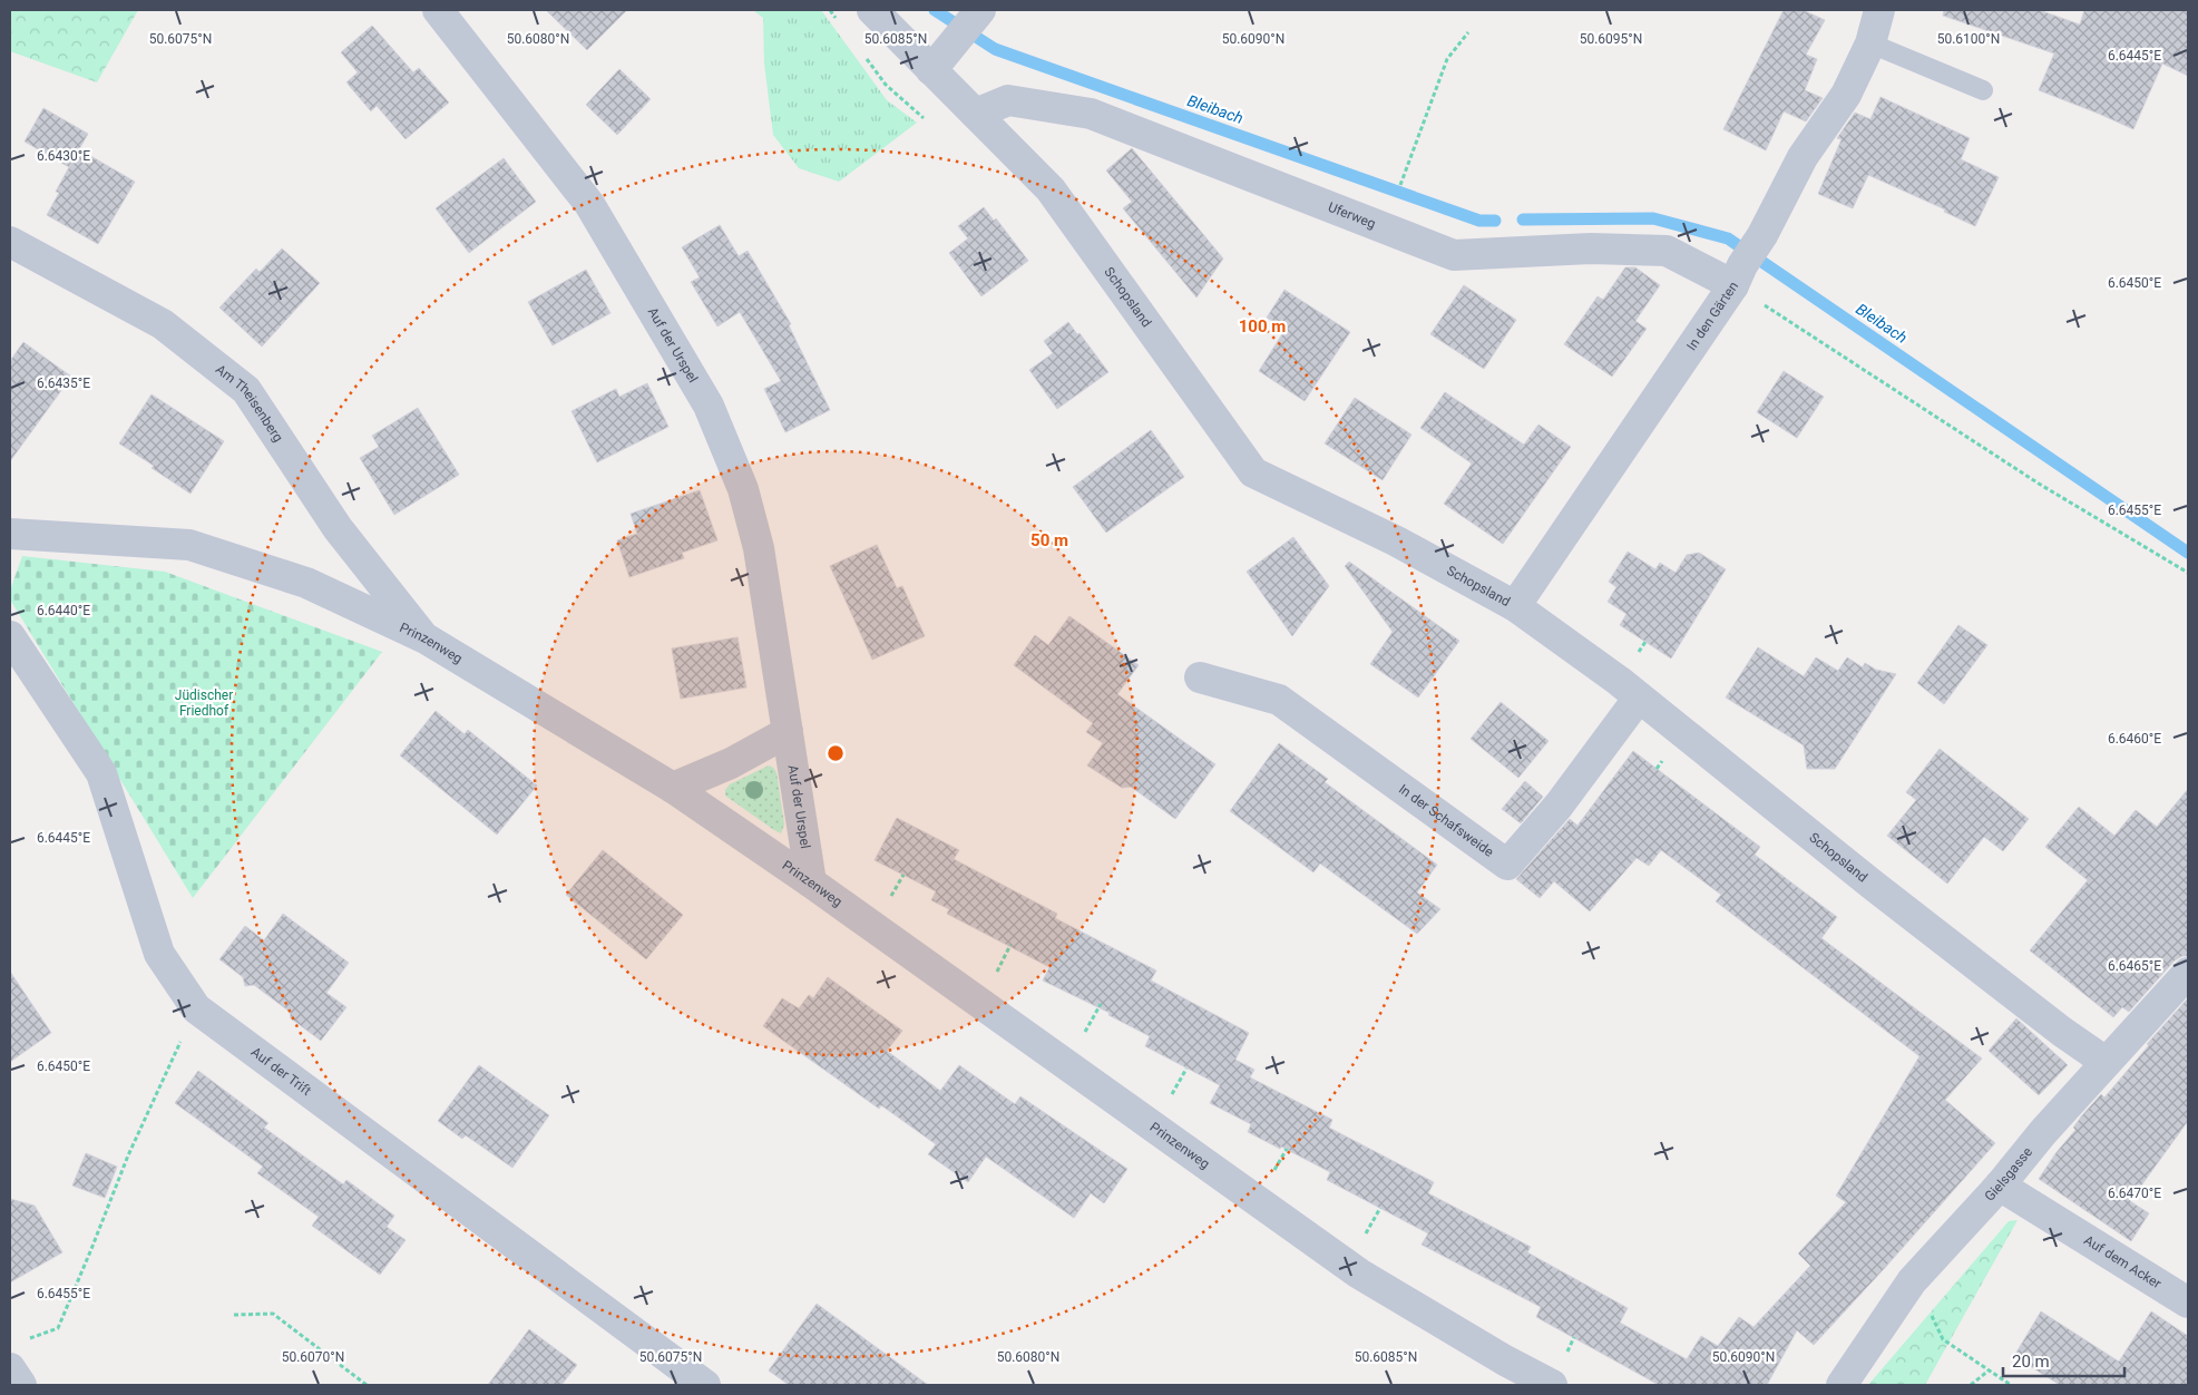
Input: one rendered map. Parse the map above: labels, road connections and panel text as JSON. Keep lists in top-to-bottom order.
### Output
{
  "streets": {
    "street": [
      "Uferweg",
      "Schopsland",
      "In den Gärten",
      "Auf der Urspel",
      "Am Theisenberg",
      "Prinzenweg",
      "In der Schafsweide",
      "Auf der Trift",
      "Gielsgasse",
      "Auf dem Acker"
    ]
  },
  "crossings": [
    ["Uferweg", "Schopsland"],
    ["Uferweg", "In den Gärten"],
    ["Schopsland", "In den Gärten"],
    ["Schopsland", "In der Schafsweide"],
    ["Schopsland", "Gielsgasse"],
    ["Auf der Urspel", "Prinzenweg"],
    ["Am Theisenberg", "Prinzenweg"],
    ["Gielsgasse", "Auf dem Acker"]
  ],
  "water": ["Bleibach"],
  "parks": ["Jüdischer Friedhof"],
  "scale_bar": "20 m",
  "coordinates": [
    "50.6075°N",
    "50.6080°N",
    "50.6085°N",
    "50.6090°N",
    "50.6095°N",
    "50.6100°N",
    "6.6445°E",
    "6.6430°E",
    "6.6450°E",
    "6.6435°E",
    "6.6455°E",
    "6.6440°E",
    "6.6460°E",
    "6.6465°E",
    "6.6470°E",
    "50.6070°N"
  ],
  "rings": ["100 m", "50 m"]
}
